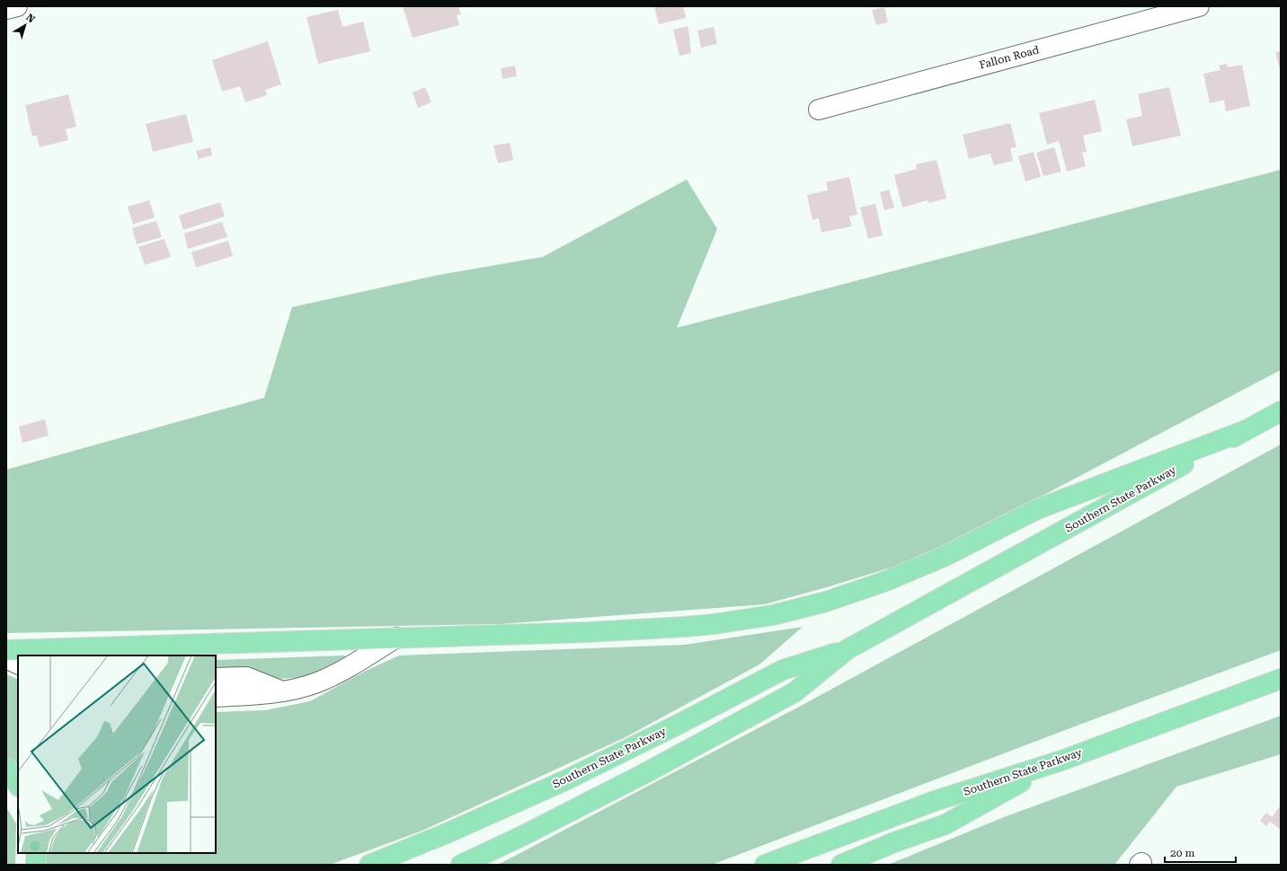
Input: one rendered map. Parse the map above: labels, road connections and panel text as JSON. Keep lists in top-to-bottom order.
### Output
{
  "streets": {
    "highway": ["Southern State Parkway"],
    "street": ["Fallon Road"]
  },
  "scale_bar": "20 m",
  "north": "top right"
}
